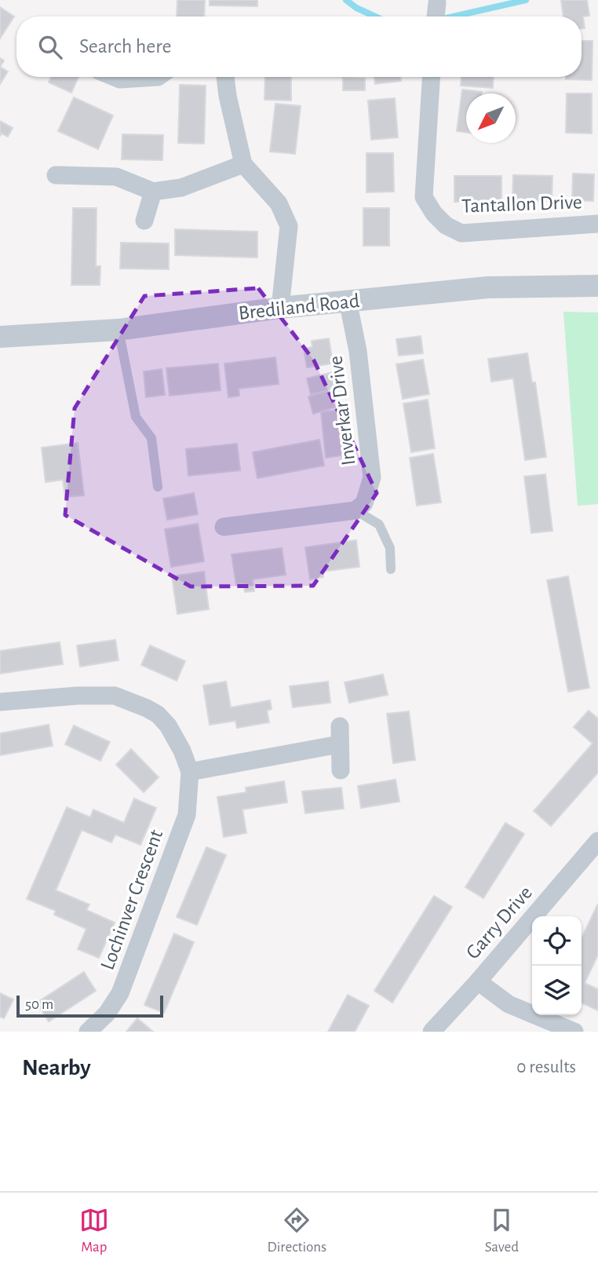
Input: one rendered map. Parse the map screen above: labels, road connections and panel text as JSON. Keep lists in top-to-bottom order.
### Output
{
  "streets": {
    "street": [
      "Tantallon Drive",
      "Brediland Road",
      "Inverkar Drive",
      "Lochinver Crescent",
      "Garry Drive"
    ]
  },
  "crossings": [
    ["Brediland Road", "Inverkar Drive"]
  ],
  "scale_bar": "50 m",
  "north": "bottom left",
  "page": {
    "search": "Search here",
    "scale": "50 m",
    "heading": ["Nearby", "0 results"],
    "nav": ["Map", "Directions", "Saved"]
  }
}
